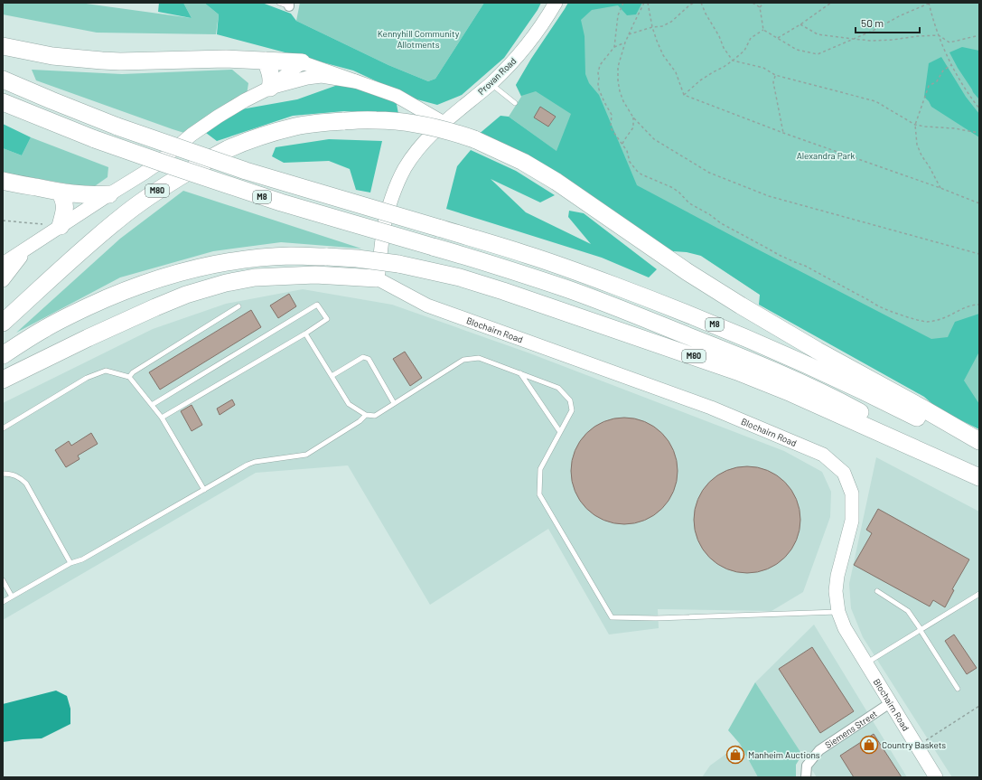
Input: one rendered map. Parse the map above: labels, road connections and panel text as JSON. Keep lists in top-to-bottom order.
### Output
{
  "streets": {
    "highway": ["M80", "M8"],
    "street": ["Provan Road", "Blochairn Road", "Siemens Street"]
  },
  "crossings": [
    ["Provan Road", "Blochairn Road"],
    ["M80", "M8"],
    ["Blochairn Road", "Siemens Street"]
  ],
  "parks": ["Kennyhill Community Allotments", "Alexandra Park"],
  "places": {
    "shop": ["Country Baskets", "Manheim Auctions"]
  },
  "scale_bar": "50 m"
}
